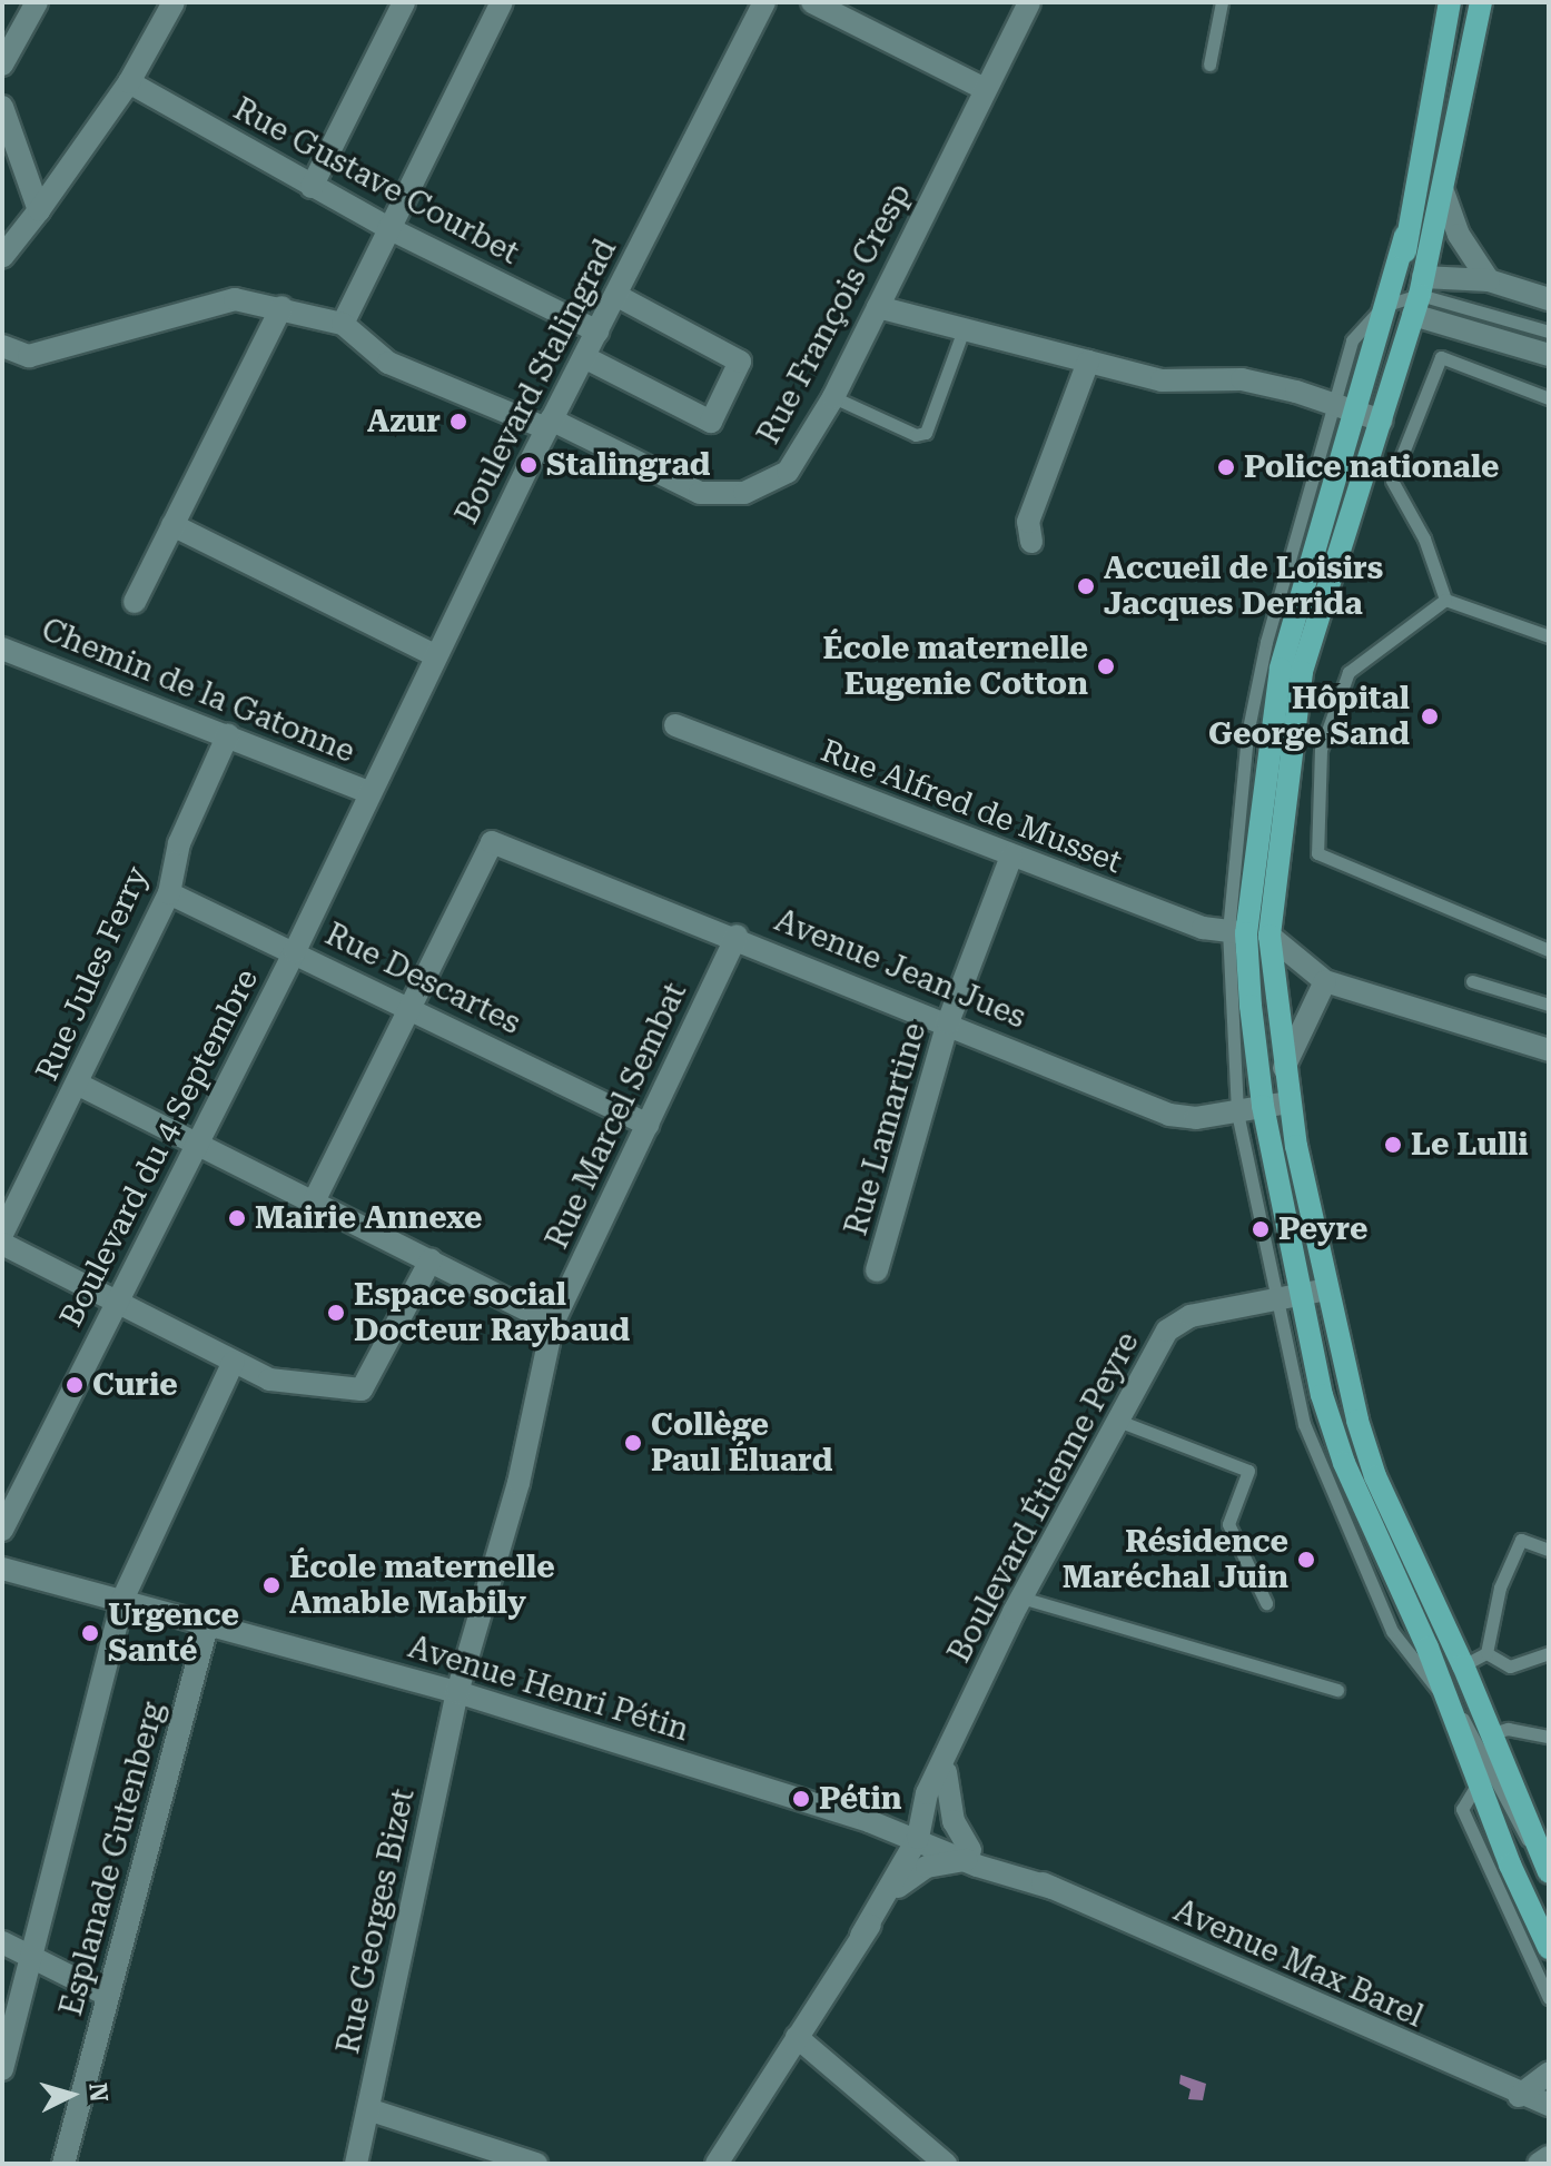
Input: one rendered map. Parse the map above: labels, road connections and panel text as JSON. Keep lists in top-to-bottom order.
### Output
{
  "streets": {
    "street": [
      "Rue Gustave Courbet",
      "Rue François Cresp",
      "Boulevard Stalingrad",
      "Chemin de la Gatonne",
      "Rue Alfred de Musset",
      "Avenue Jean Jues",
      "Rue Jules Ferry",
      "Rue Descartes",
      "Rue Marcel Sembat",
      "Rue Lamartine",
      "Boulevard du 4 Septembre",
      "Boulevard Étienne Peyre",
      "Avenue Henri Pétin",
      "Esplanade Gutenberg",
      "Rue Georges Bizet",
      "Avenue Max Barel"
    ]
  },
  "crossings": [
    ["Rue Gustave Courbet", "Boulevard Stalingrad"],
    ["Rue François Cresp", "Boulevard Stalingrad"],
    ["Boulevard Stalingrad", "Chemin de la Gatonne"],
    ["Boulevard Stalingrad", "Boulevard du 4 Septembre"],
    ["Chemin de la Gatonne", "Rue Jules Ferry"],
    ["Chemin de la Gatonne", "Boulevard du 4 Septembre"],
    ["Rue Alfred de Musset", "Rue Lamartine"],
    ["Avenue Jean Jues", "Rue Descartes"],
    ["Avenue Jean Jues", "Rue Marcel Sembat"],
    ["Avenue Jean Jues", "Rue Lamartine"],
    ["Rue Jules Ferry", "Rue Descartes"],
    ["Rue Descartes", "Rue Marcel Sembat"],
    ["Rue Descartes", "Boulevard du 4 Septembre"],
    ["Rue Marcel Sembat", "Avenue Henri Pétin"],
    ["Rue Marcel Sembat", "Rue Georges Bizet"],
    ["Boulevard Étienne Peyre", "Avenue Henri Pétin"],
    ["Boulevard Étienne Peyre", "Avenue Max Barel"],
    ["Avenue Henri Pétin", "Esplanade Gutenberg"],
    ["Avenue Henri Pétin", "Rue Georges Bizet"],
    ["Avenue Henri Pétin", "Avenue Max Barel"]
  ],
  "places": [
    "Azur",
    "Stalingrad",
    "Police nationale",
    "Accueil de Loisirs Jacques Derrida",
    "École maternelle Eugenie Cotton",
    "Hôpital George Sand",
    "Le Lulli",
    "Mairie Annexe",
    "Peyre",
    "Espace social Docteur Raybaud",
    "Curie",
    "Collège Paul Éluard",
    "Résidence Maréchal Juin",
    "École maternelle Amable Mabily",
    "Urgence Santé",
    "Pétin"
  ],
  "north": "right"
}
